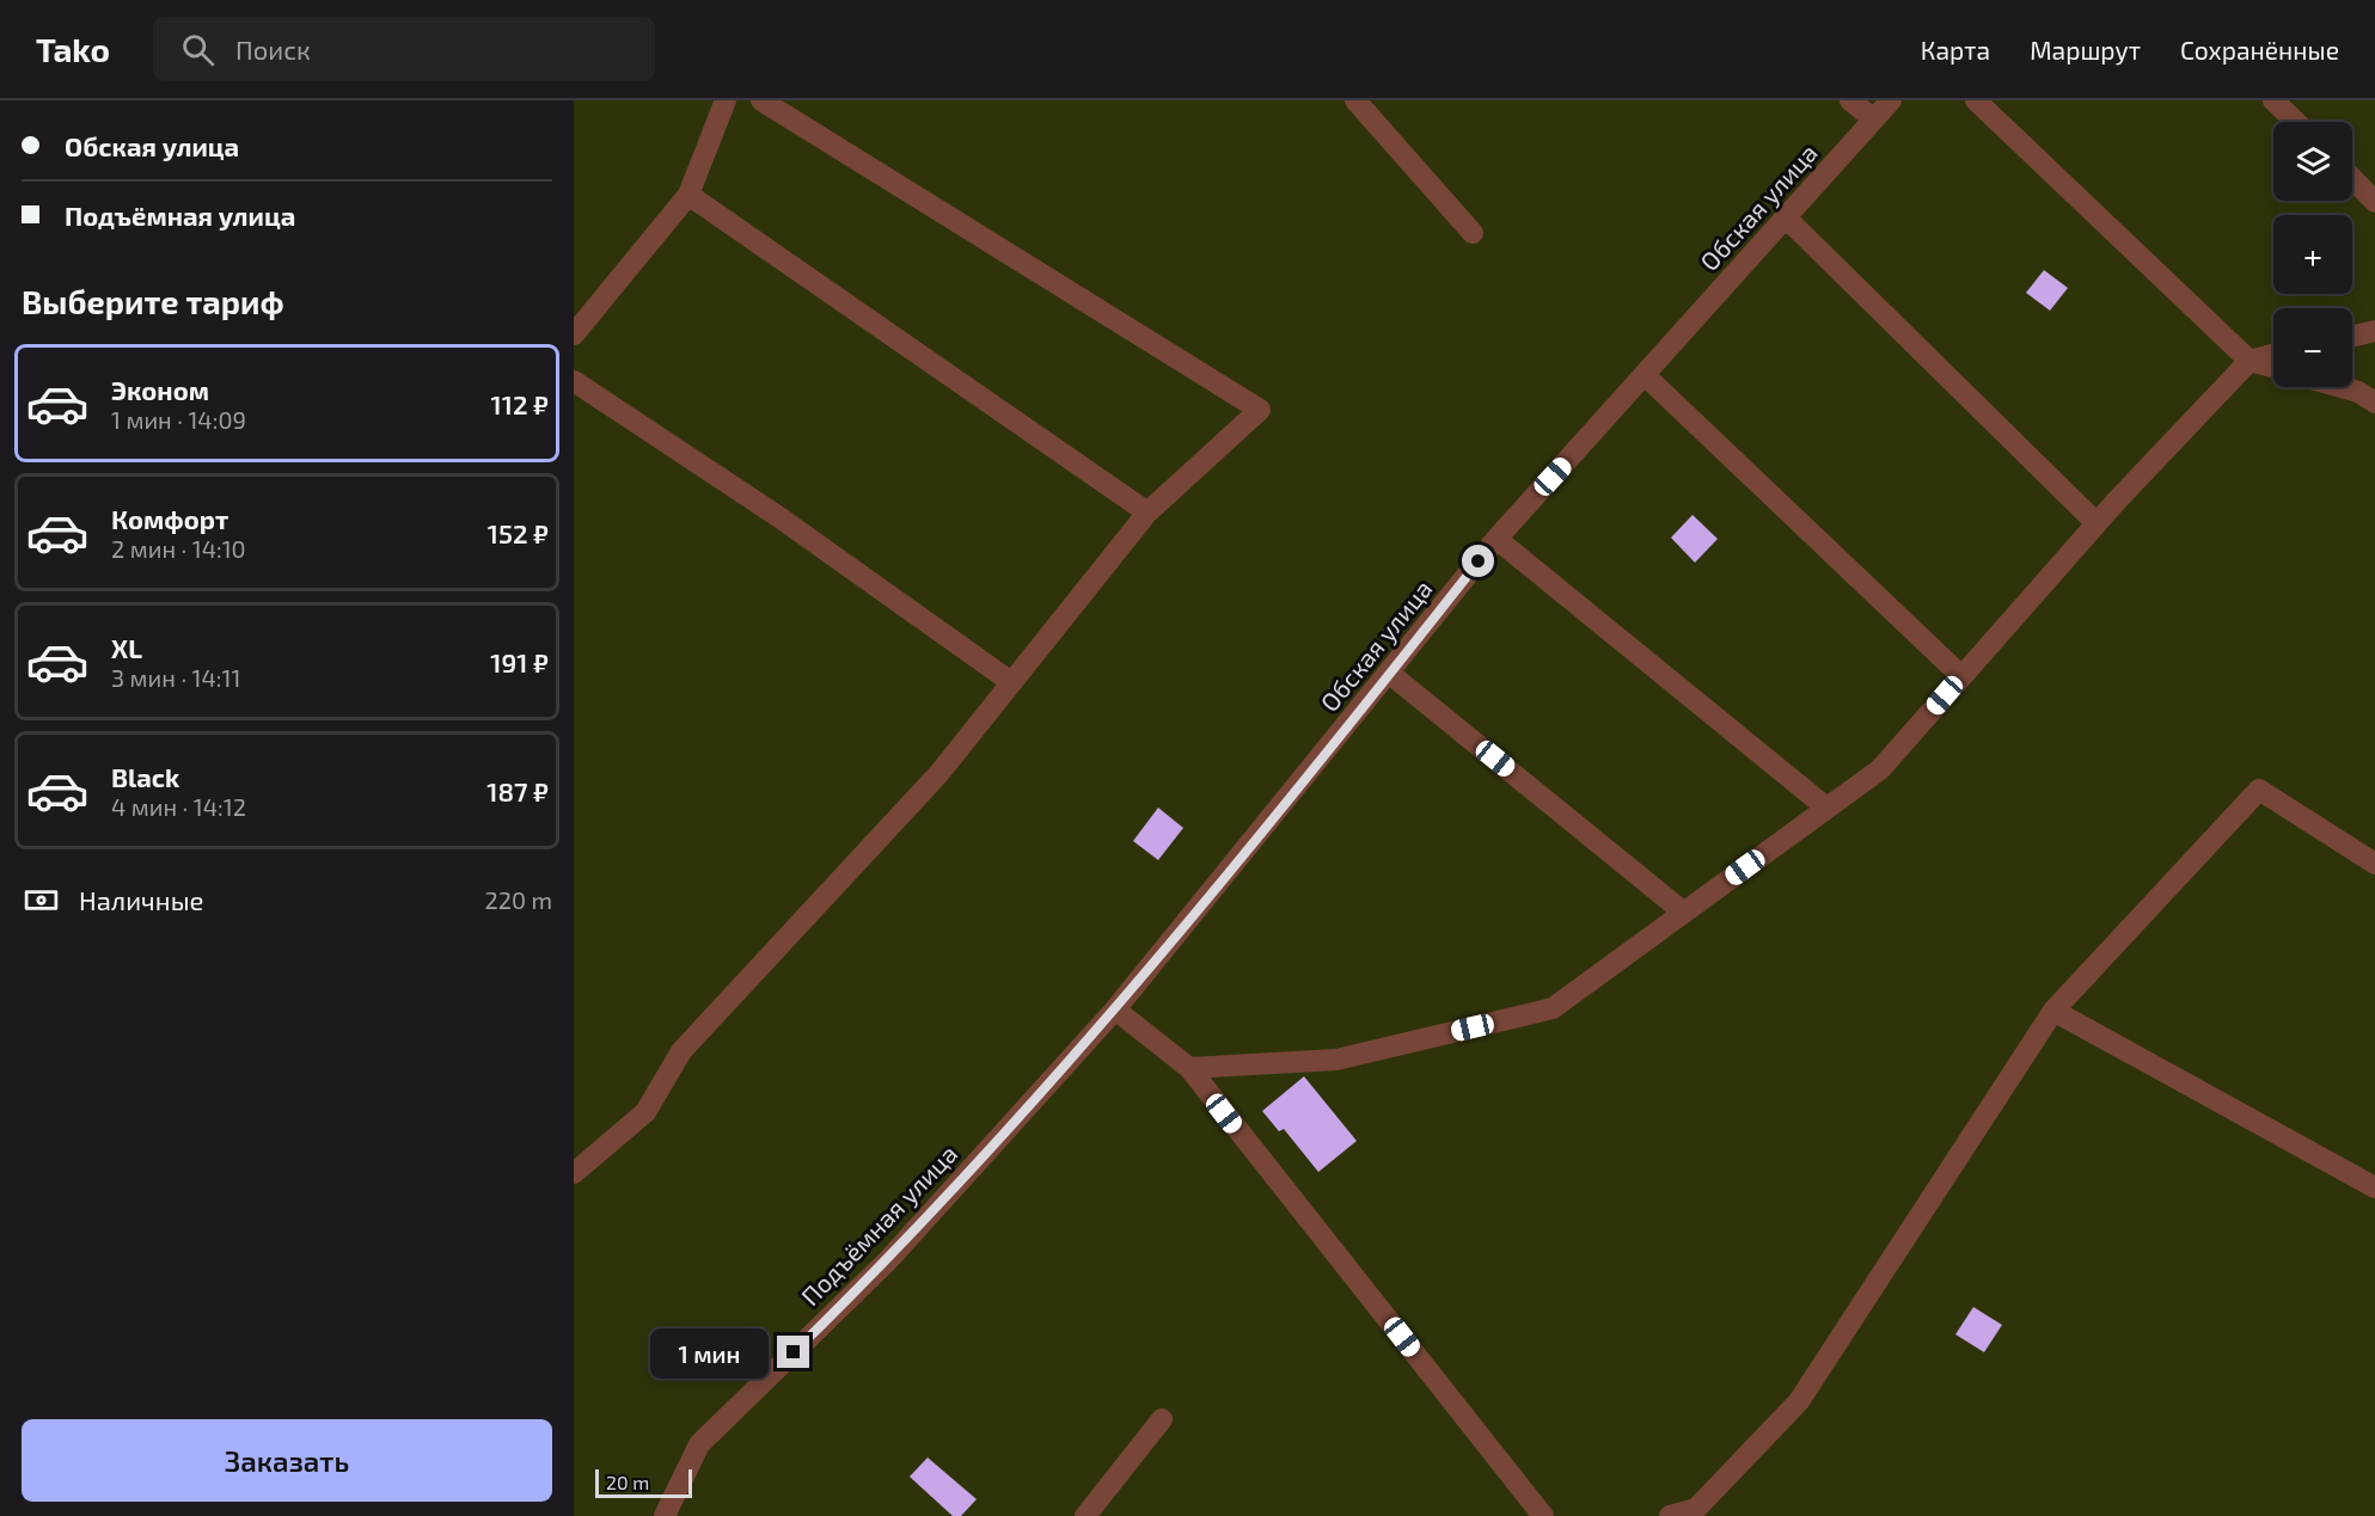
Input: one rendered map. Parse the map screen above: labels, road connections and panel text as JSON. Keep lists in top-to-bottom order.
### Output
{
  "streets": {
    "street": ["Обская улица", "Подъёмная улица"]
  },
  "crossings": [
    ["Обская улица", "Подъёмная улица"]
  ],
  "scale_bar": "20 m",
  "page": {
    "header": "Tako",
    "search": "Поиск",
    "nav": ["Карта", "Маршрут", "Сохранённые"],
    "banner": ["Обская улица", "Подъёмная улица"],
    "map_buttons": ["+", "−"],
    "heading": "Выберите тариф",
    "list": [
      {
        "name": "Эконом",
        "note": "1 мин · 14:09",
        "value": "112 ₽"
      },
      {
        "name": "Комфорт",
        "note": "2 мин · 14:10",
        "value": "152 ₽"
      },
      {
        "name": "XL",
        "note": "3 мин · 14:11",
        "value": "191 ₽"
      },
      {
        "name": "Black",
        "note": "4 мин · 14:12",
        "value": "187 ₽"
      }
    ],
    "pay": ["Наличные", "220 m"],
    "bubble": "1 мин",
    "buttons": "Заказать",
    "scale": "20 m"
  }
}
